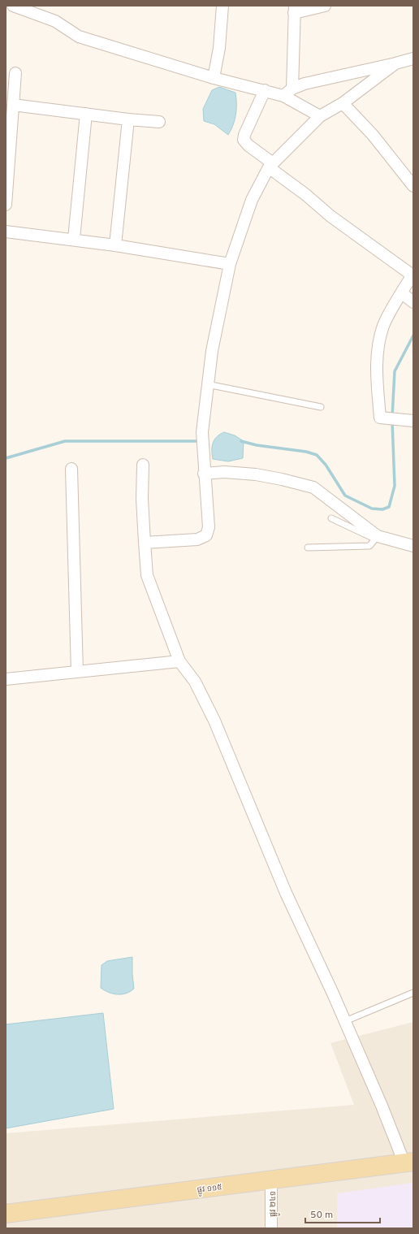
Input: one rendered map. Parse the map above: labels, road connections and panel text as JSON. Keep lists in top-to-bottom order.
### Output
{
  "streets": {
    "main road": ["ផ្លូវ ១១៥"],
    "street": ["ផ្លូវ ២៤១"]
  },
  "crossings": [
    ["ផ្លូវ ១១៥", "ផ្លូវ ២៤១"]
  ],
  "scale_bar": "50 m"
}
